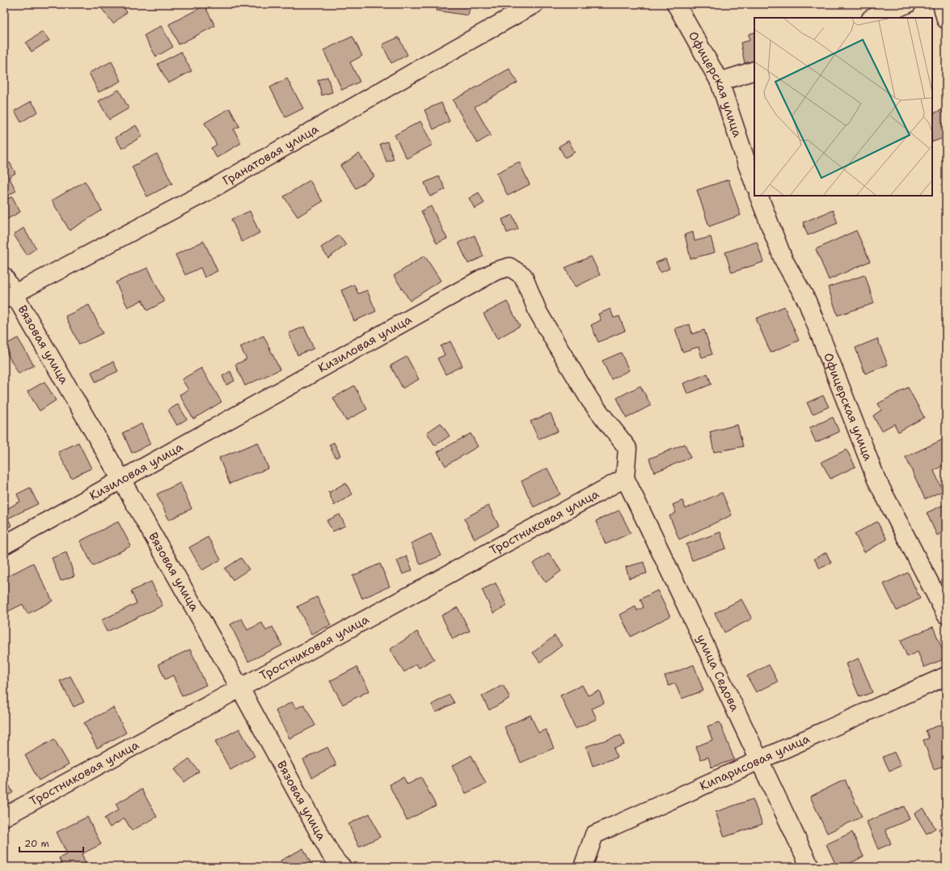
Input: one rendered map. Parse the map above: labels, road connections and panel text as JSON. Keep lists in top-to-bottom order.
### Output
{
  "streets": {
    "street": [
      "Офицерская улица",
      "Гранатовая улица",
      "Кизиловая улица",
      "Вязовая улица",
      "Тростниковая улица",
      "улица Седова",
      "Кипарисовая улица"
    ]
  },
  "crossings": [
    ["Гранатовая улица", "Вязовая улица"],
    ["Кизиловая улица", "Вязовая улица"],
    ["Кизиловая улица", "Тростниковая улица"],
    ["Кизиловая улица", "улица Седова"],
    ["Вязовая улица", "Тростниковая улица"],
    ["Тростниковая улица", "улица Седова"],
    ["улица Седова", "Кипарисовая улица"]
  ],
  "scale_bar": "20 m"
}
